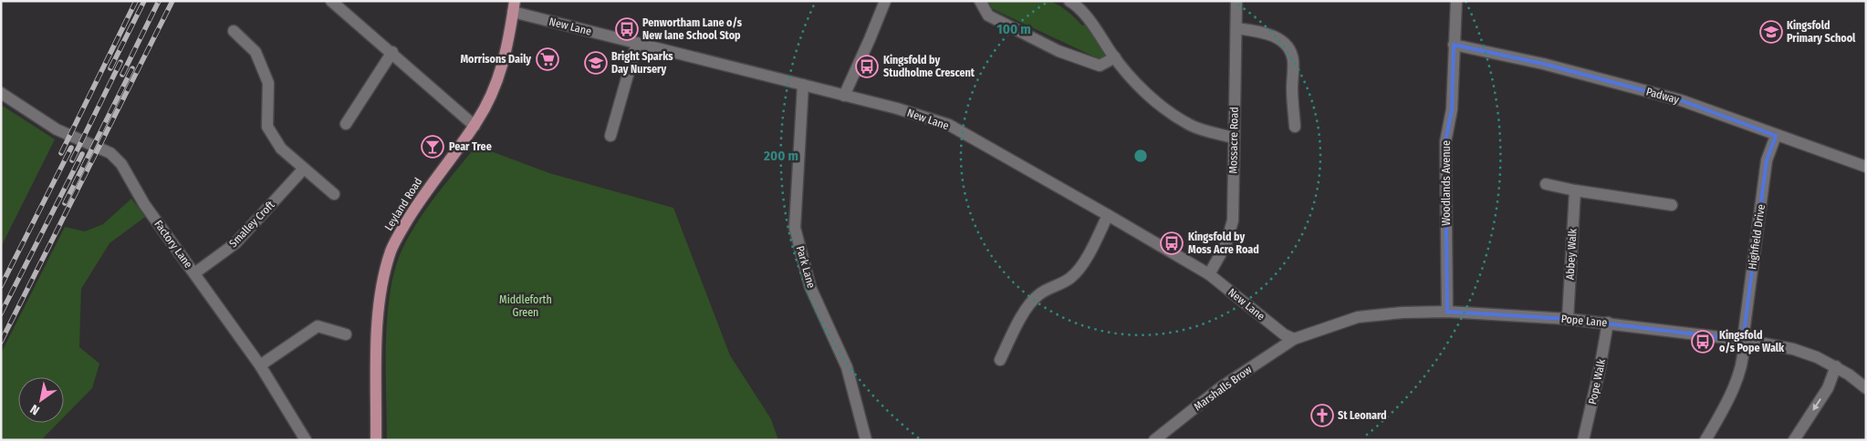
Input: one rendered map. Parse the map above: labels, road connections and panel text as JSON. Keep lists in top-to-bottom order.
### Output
{
  "streets": {
    "main road": ["Leyland Road"],
    "street": [
      "New Lane",
      "Padway",
      "Mossacre Road",
      "Woodlands Avenue",
      "Smalley Croft",
      "Highfield Drive",
      "Factory Lane",
      "Abbey Walk",
      "Park Lane",
      "Pope Lane",
      "Pope Walk",
      "Marshalls Brow"
    ]
  },
  "crossings": [
    ["New Lane", "Mossacre Road"],
    ["New Lane", "Leyland Road"],
    ["New Lane", "Park Lane"],
    ["New Lane", "Pope Lane"],
    ["New Lane", "Marshalls Brow"],
    ["Padway", "Woodlands Avenue"],
    ["Padway", "Highfield Drive"],
    ["Woodlands Avenue", "Pope Lane"],
    ["Smalley Croft", "Factory Lane"],
    ["Highfield Drive", "Pope Lane"],
    ["Abbey Walk", "Pope Lane"],
    ["Pope Lane", "Pope Walk"],
    ["Pope Lane", "Marshalls Brow"]
  ],
  "parks": ["Middleforth Green"],
  "places": {
    "bus stop": [
      "Penwortham Lane o/s New lane School Stop",
      "Kingsfold by Studholme Crescent",
      "Kingsfold by Moss Acre Road",
      "Kingsfold o/s Pope Walk"
    ],
    "school or university": ["Kingsfold Primary School", "Bright Sparks Day Nursery"],
    "supermarket": ["Morrisons Daily"],
    "bar": ["Pear Tree"],
    "church": ["St Leonard"]
  },
  "north": "bottom left",
  "rings": ["100 m", "200 m"]
}
